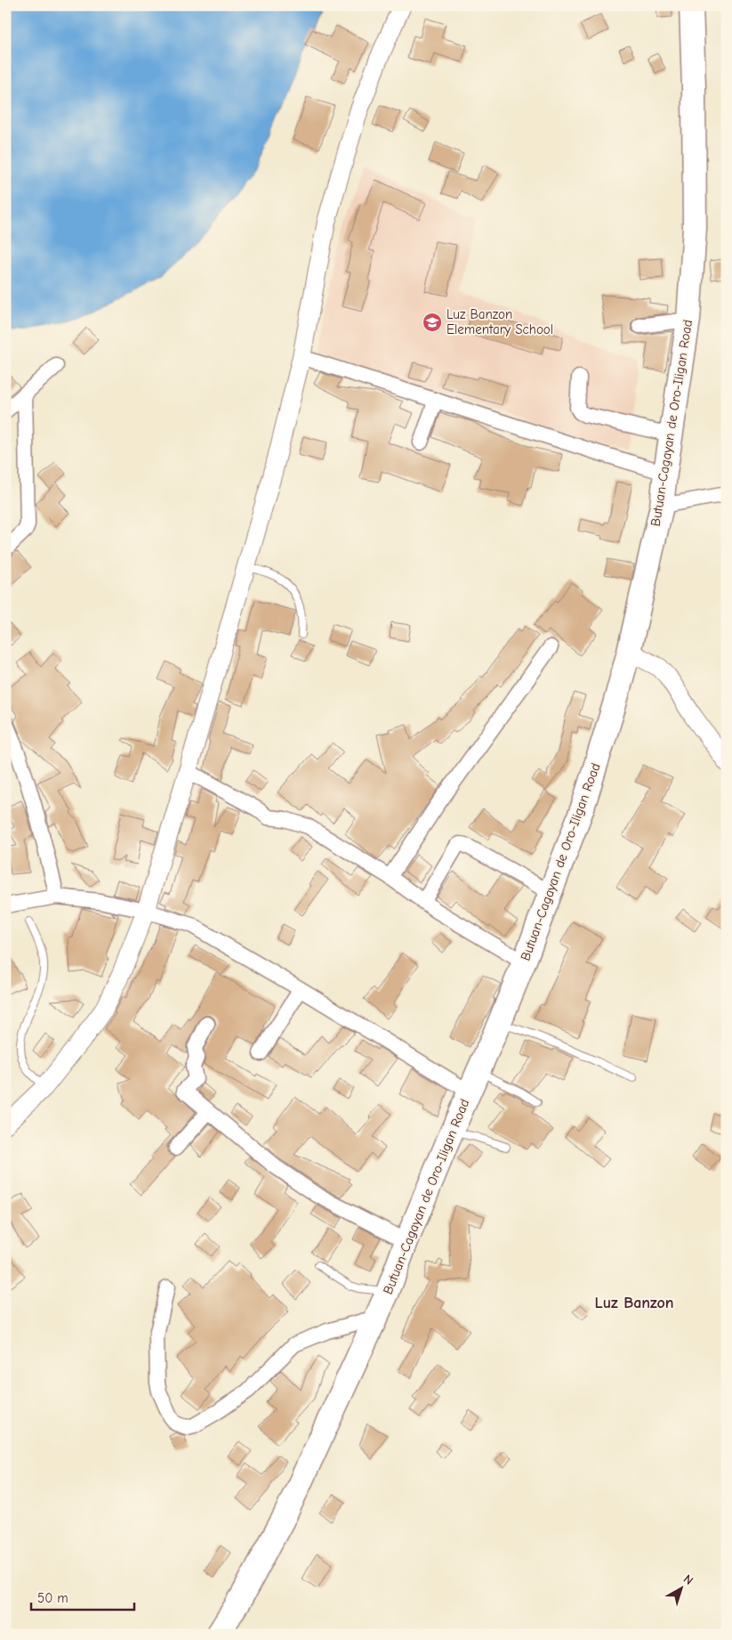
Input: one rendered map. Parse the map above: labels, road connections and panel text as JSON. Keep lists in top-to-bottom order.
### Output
{
  "streets": {
    "highway": ["Butuan-Cagayan de Oro-Iligan Road"]
  },
  "districts": ["Luz Banzon"],
  "places": {
    "school or university": ["Luz Banzon Elementary School"]
  },
  "scale_bar": "50 m",
  "north": "top right"
}
